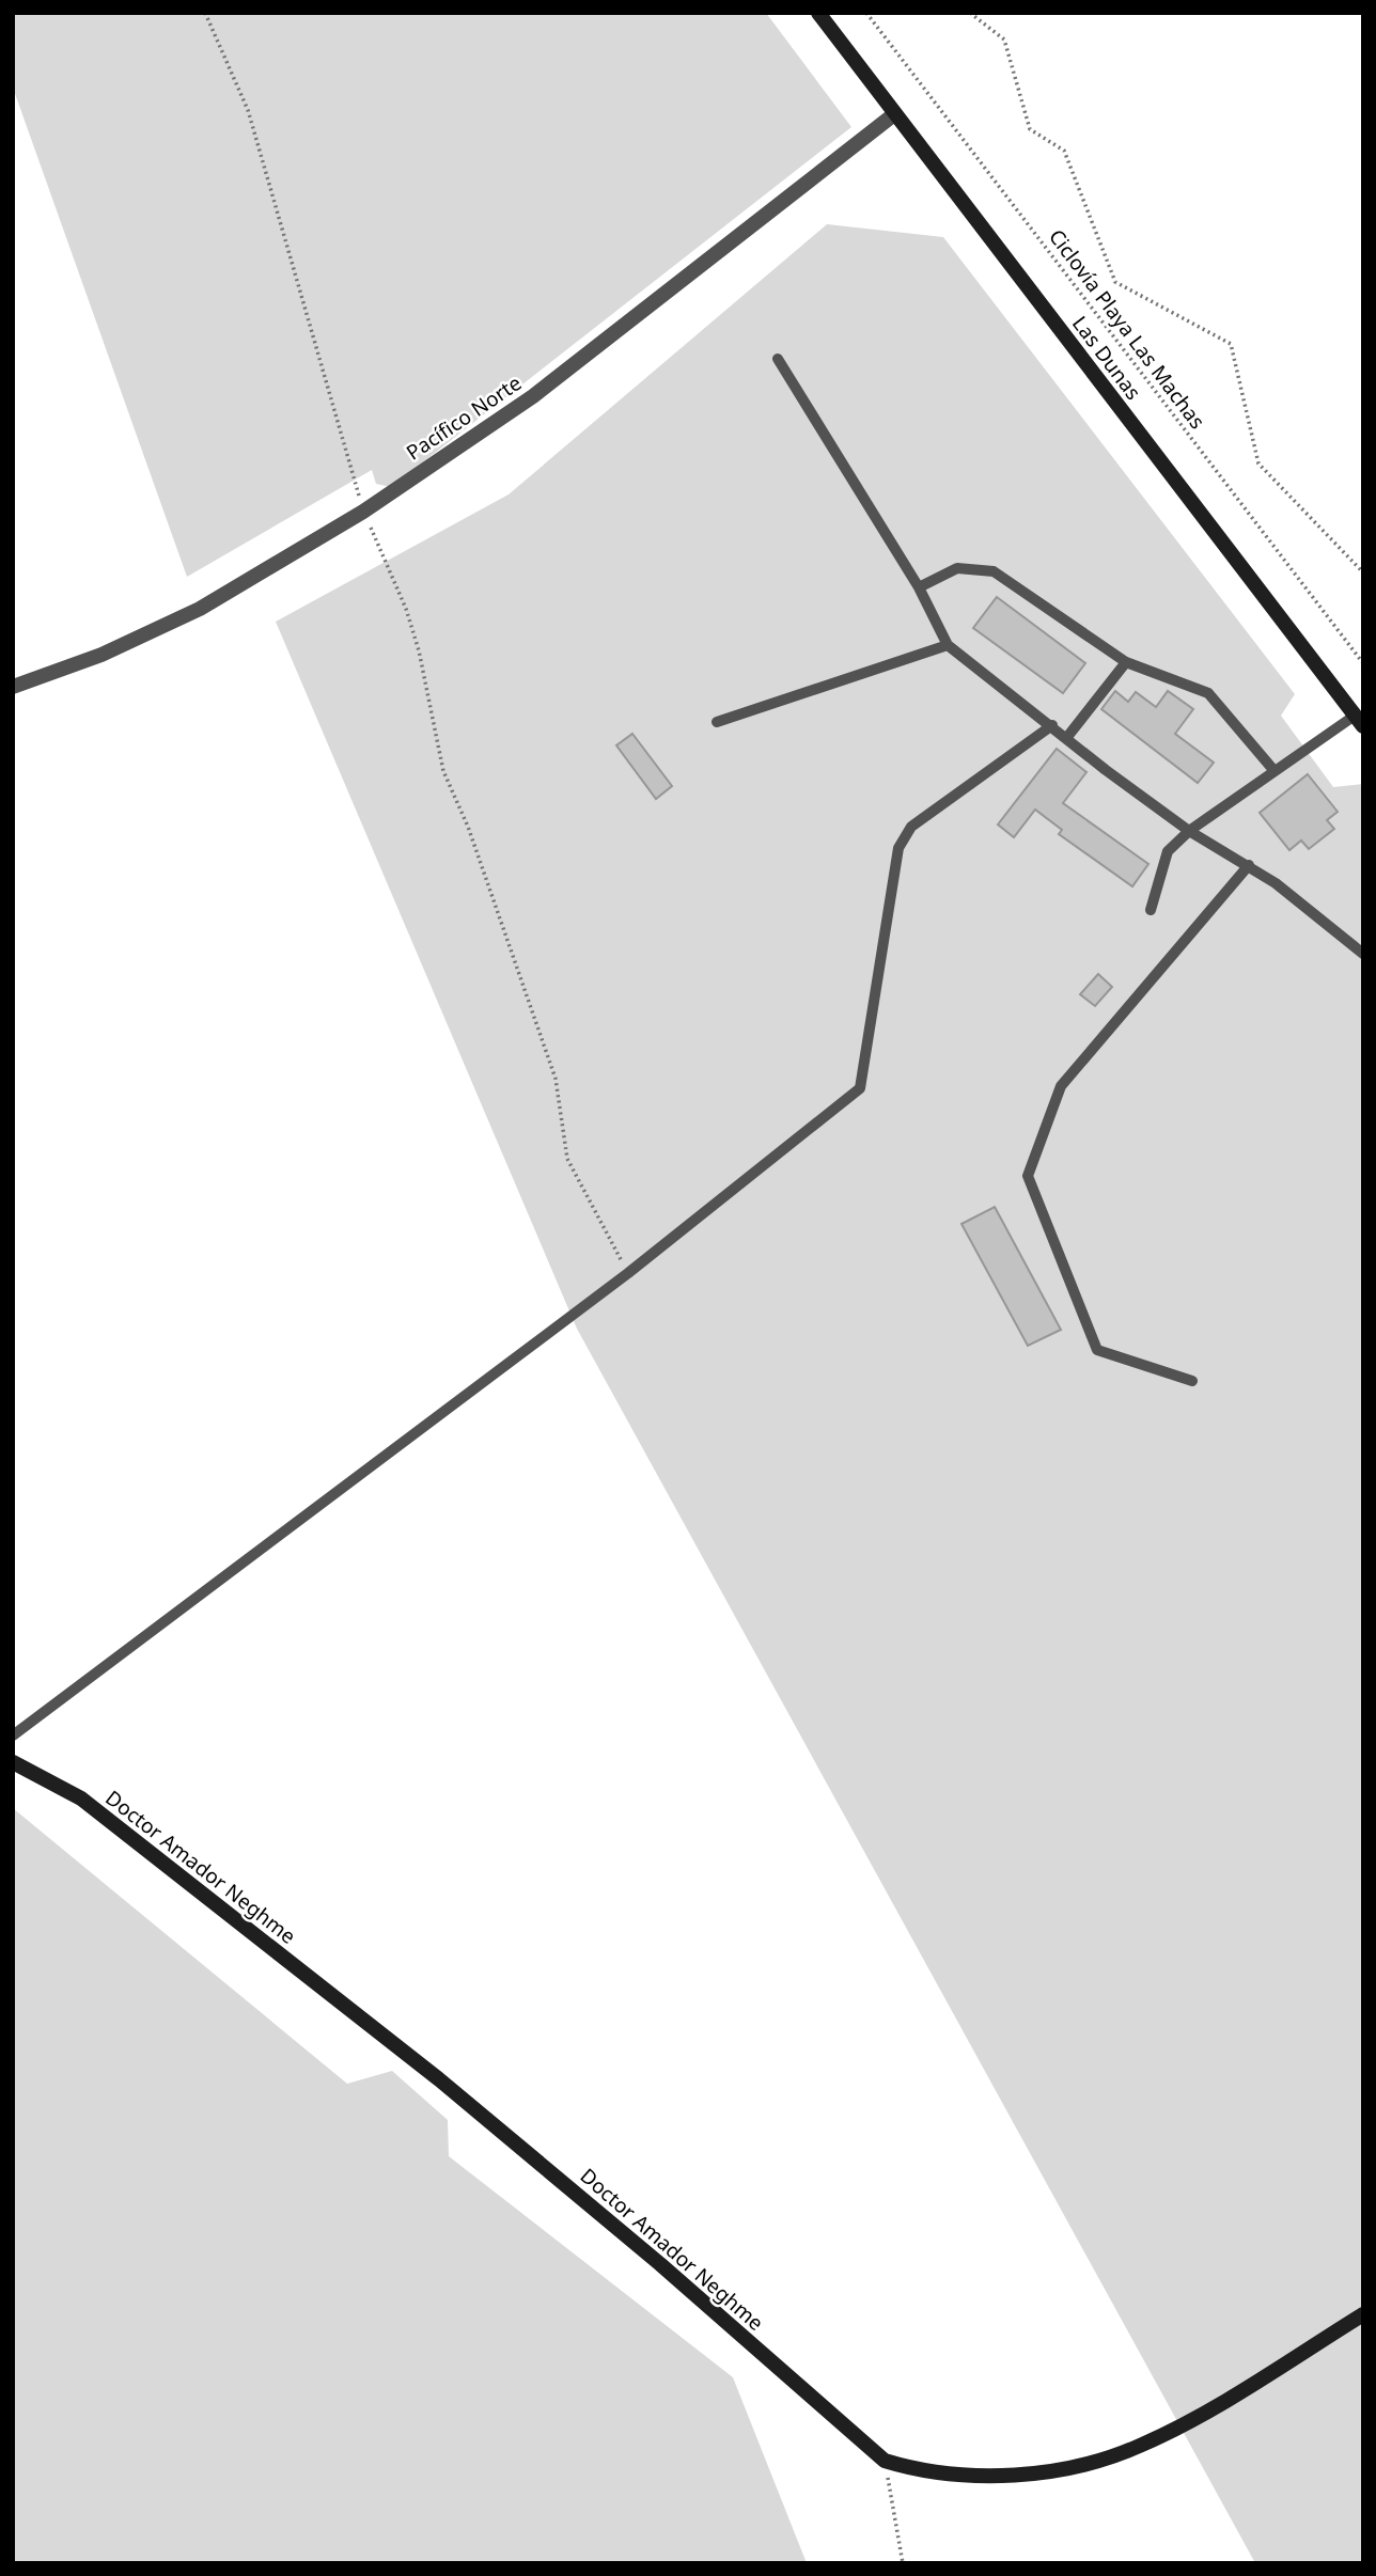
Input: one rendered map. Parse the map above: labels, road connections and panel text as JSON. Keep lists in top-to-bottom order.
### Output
{
  "streets": {
    "main road": ["Las Dunas", "Doctor Amador Neghme"],
    "street": ["Pacífico Norte"],
    "path": ["Ciclovía Playa Las Machas"]
  },
  "crossings": [
    ["Las Dunas", "Pacífico Norte"]
  ]
}
